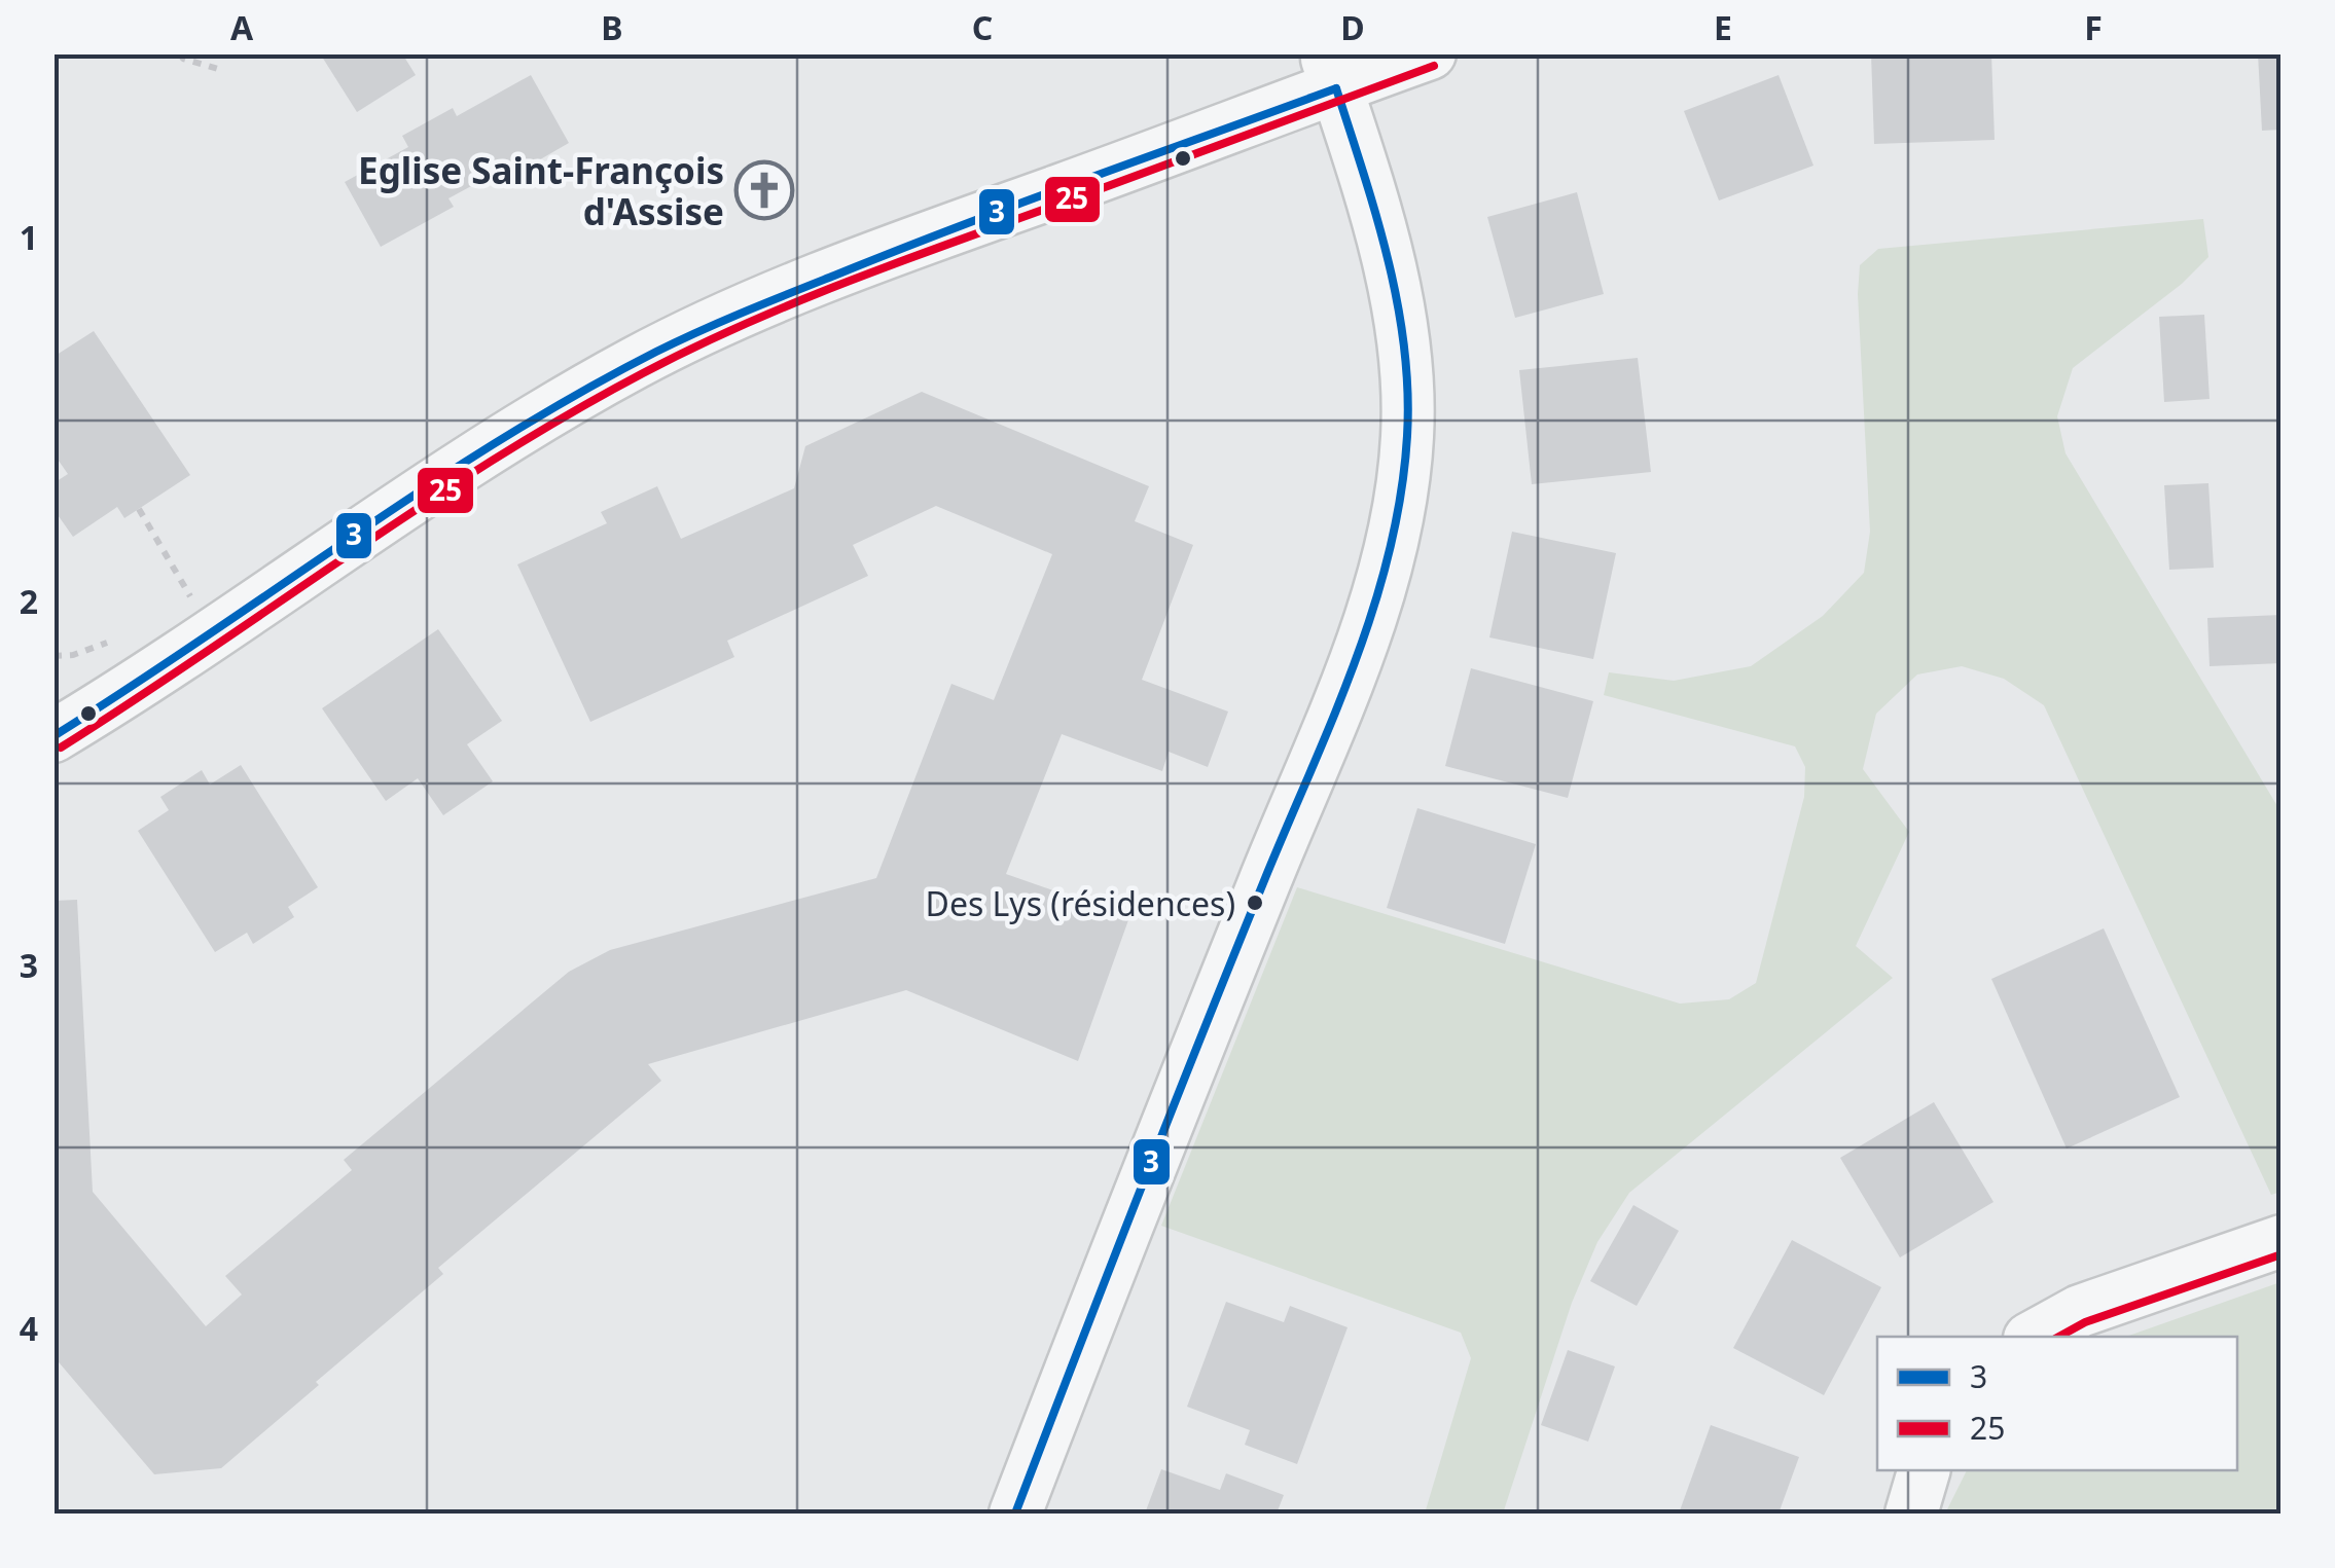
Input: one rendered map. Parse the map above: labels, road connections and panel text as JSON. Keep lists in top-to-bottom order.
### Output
{
  "places": {
    "church": ["Eglise Saint-François d'Assise"],
    "other": ["Des Lys (résidences)"]
  },
  "lines": ["transit line 25", "transit line 3"],
  "legend": ["3", "25"],
  "grid": {
    "columns": [
      "A",
      "B",
      "C",
      "D",
      "E",
      "F"
    ],
    "rows": [
      "1",
      "2",
      "3",
      "4"
    ]
  }
}
